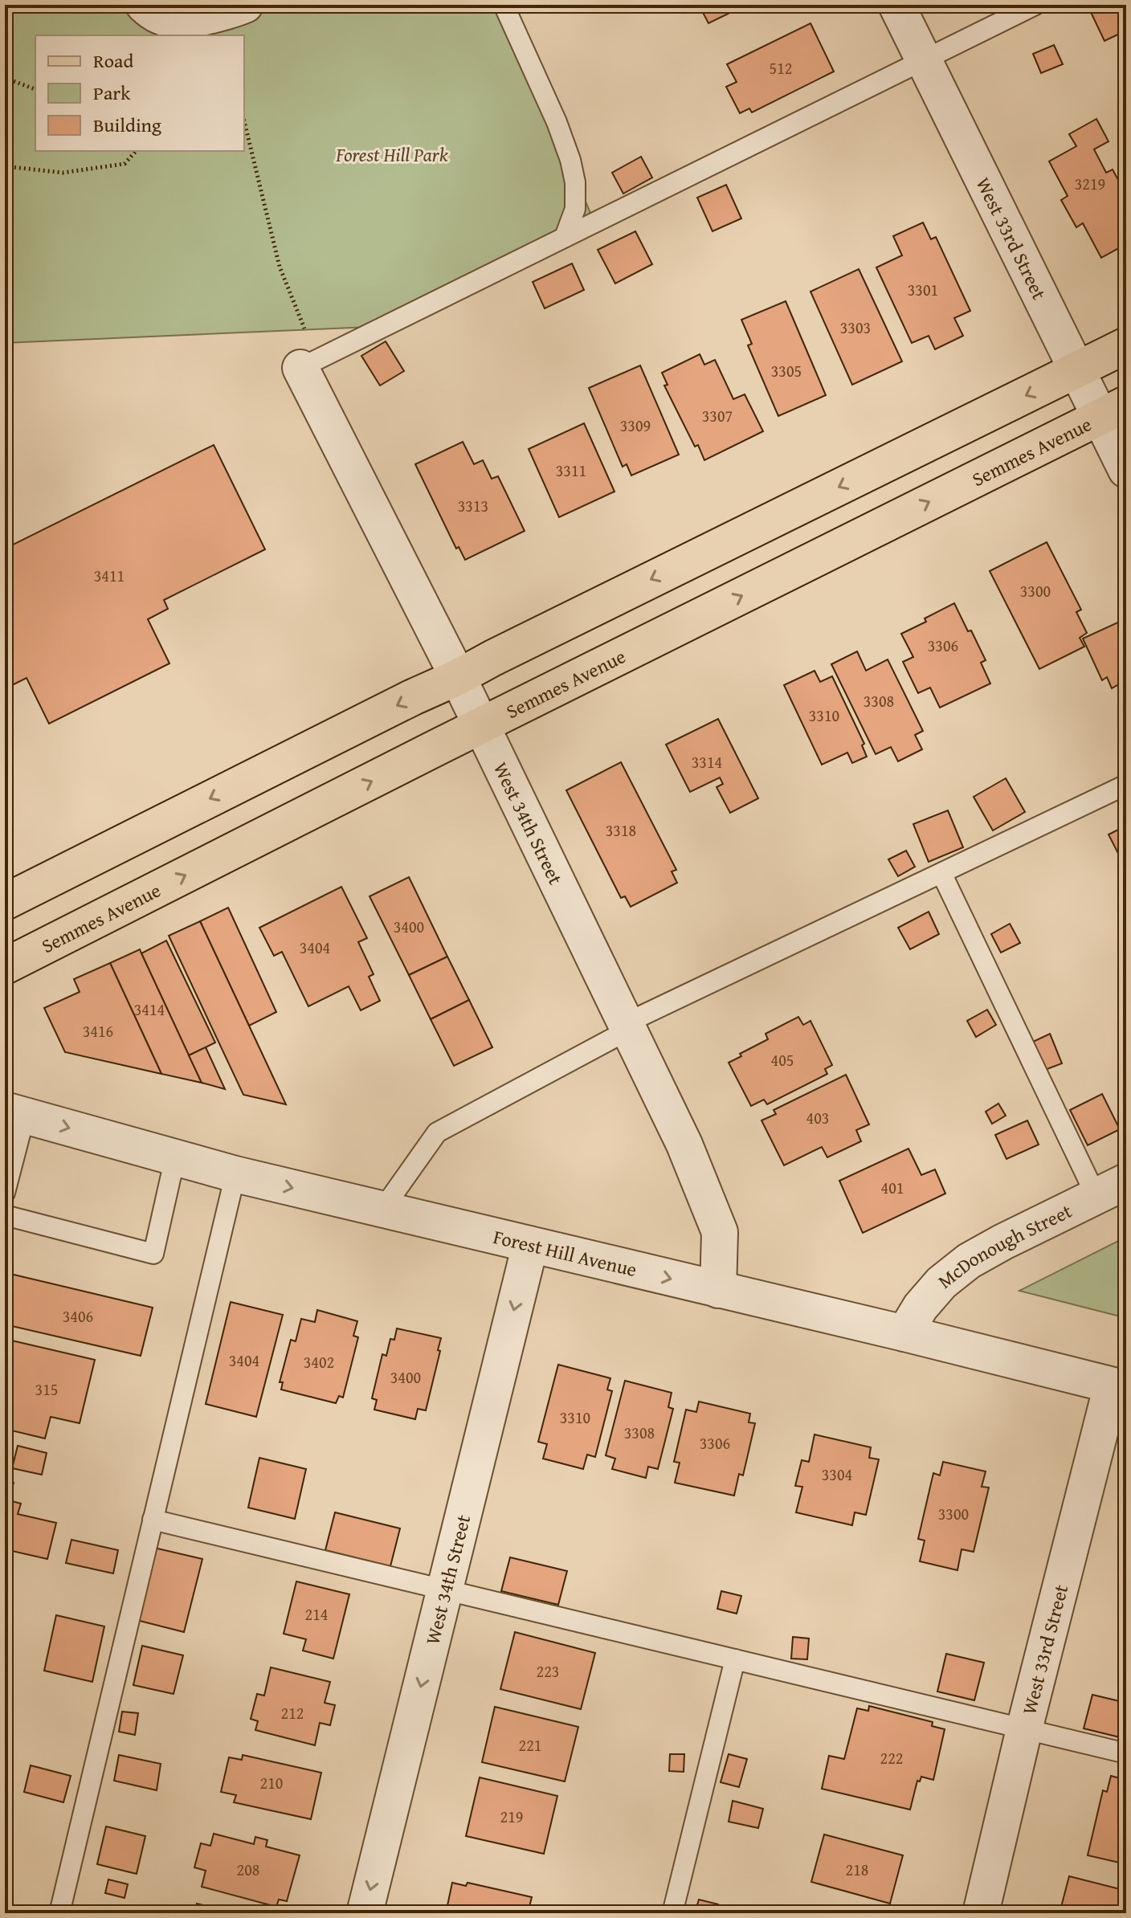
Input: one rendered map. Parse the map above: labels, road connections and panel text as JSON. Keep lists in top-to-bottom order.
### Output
{
  "streets": {
    "main road": ["Semmes Avenue"],
    "street": [
      "West 33rd Street",
      "West 34th Street",
      "McDonough Street",
      "Forest Hill Avenue"
    ]
  },
  "crossings": [
    ["West 33rd Street", "Semmes Avenue"],
    ["West 33rd Street", "Forest Hill Avenue"],
    ["Semmes Avenue", "West 34th Street"],
    ["West 34th Street", "Forest Hill Avenue"],
    ["McDonough Street", "Forest Hill Avenue"]
  ],
  "one_way": ["West 34th Street", "Forest Hill Avenue"],
  "parks": ["Forest Hill Park"],
  "house_numbers": [
    "512",
    "3219",
    "3301",
    "3303",
    "3305",
    "3307",
    "3309",
    "3311",
    "3313",
    "3411",
    "3300",
    "3306",
    "3308",
    "3310",
    "3314",
    "3318",
    "3400",
    "3404",
    "3414",
    "3416",
    "405",
    "403",
    "401",
    "3406",
    "3404",
    "3402",
    "3400",
    "315",
    "3310",
    "3308",
    "3306",
    "3304",
    "3300",
    "214",
    "223",
    "212",
    "221",
    "222",
    "210",
    "219",
    "208",
    "218"
  ],
  "legend": ["Road", "Park", "Building"]
}
